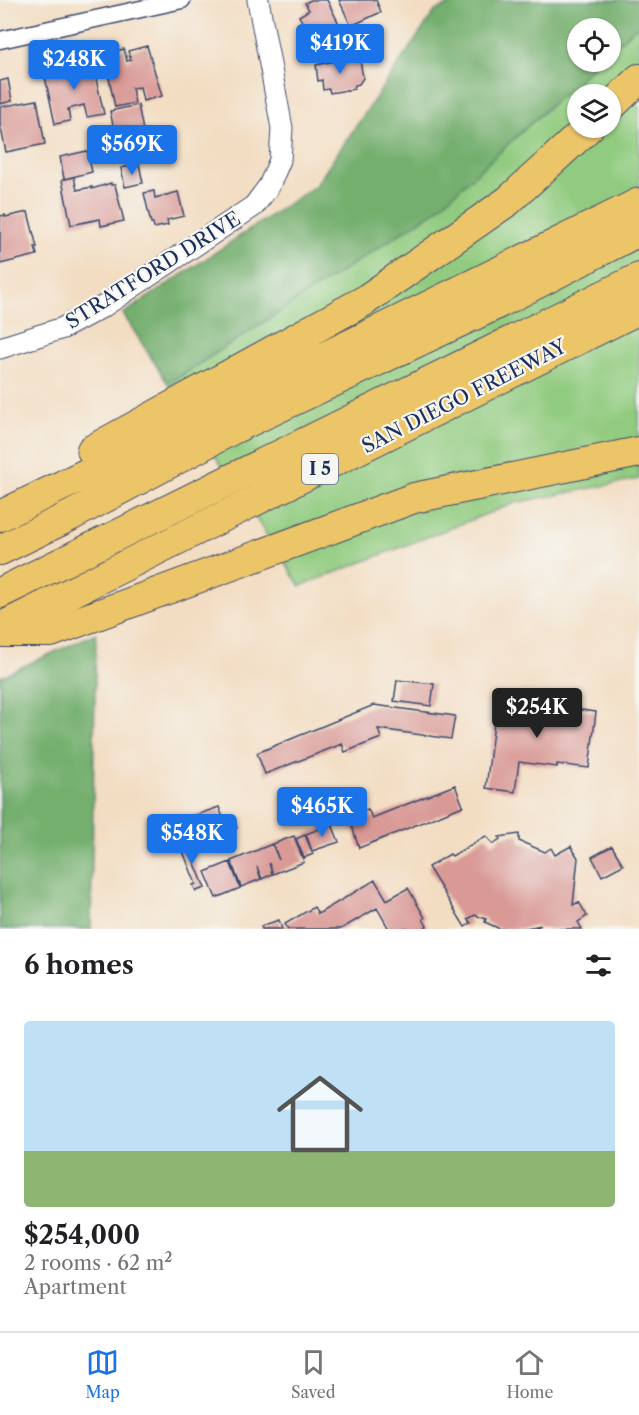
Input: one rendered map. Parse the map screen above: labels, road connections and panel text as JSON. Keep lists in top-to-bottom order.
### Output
{
  "streets": {
    "highway": ["SAN DIEGO FREEWAY", "I 5"],
    "street": ["STRATFORD DRIVE"]
  },
  "page": {
    "price": [
      "$419K",
      "$248K",
      "$569K",
      "$254K",
      "$465K",
      "$548K"
    ],
    "heading": "6 homes",
    "list": [
      {
        "name": "$254,000",
        "note": "2 rooms · 62 m² · Apartment"
      }
    ],
    "tabs": ["Map", "Saved", "Home"]
  }
}
